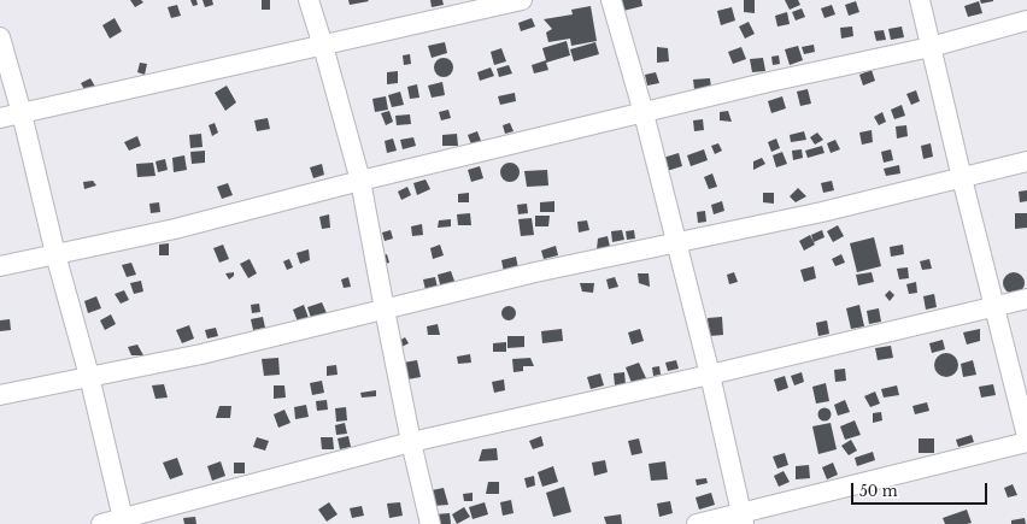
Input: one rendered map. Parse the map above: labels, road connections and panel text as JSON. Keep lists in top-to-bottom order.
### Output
{
  "scale_bar": "50 m"
}
